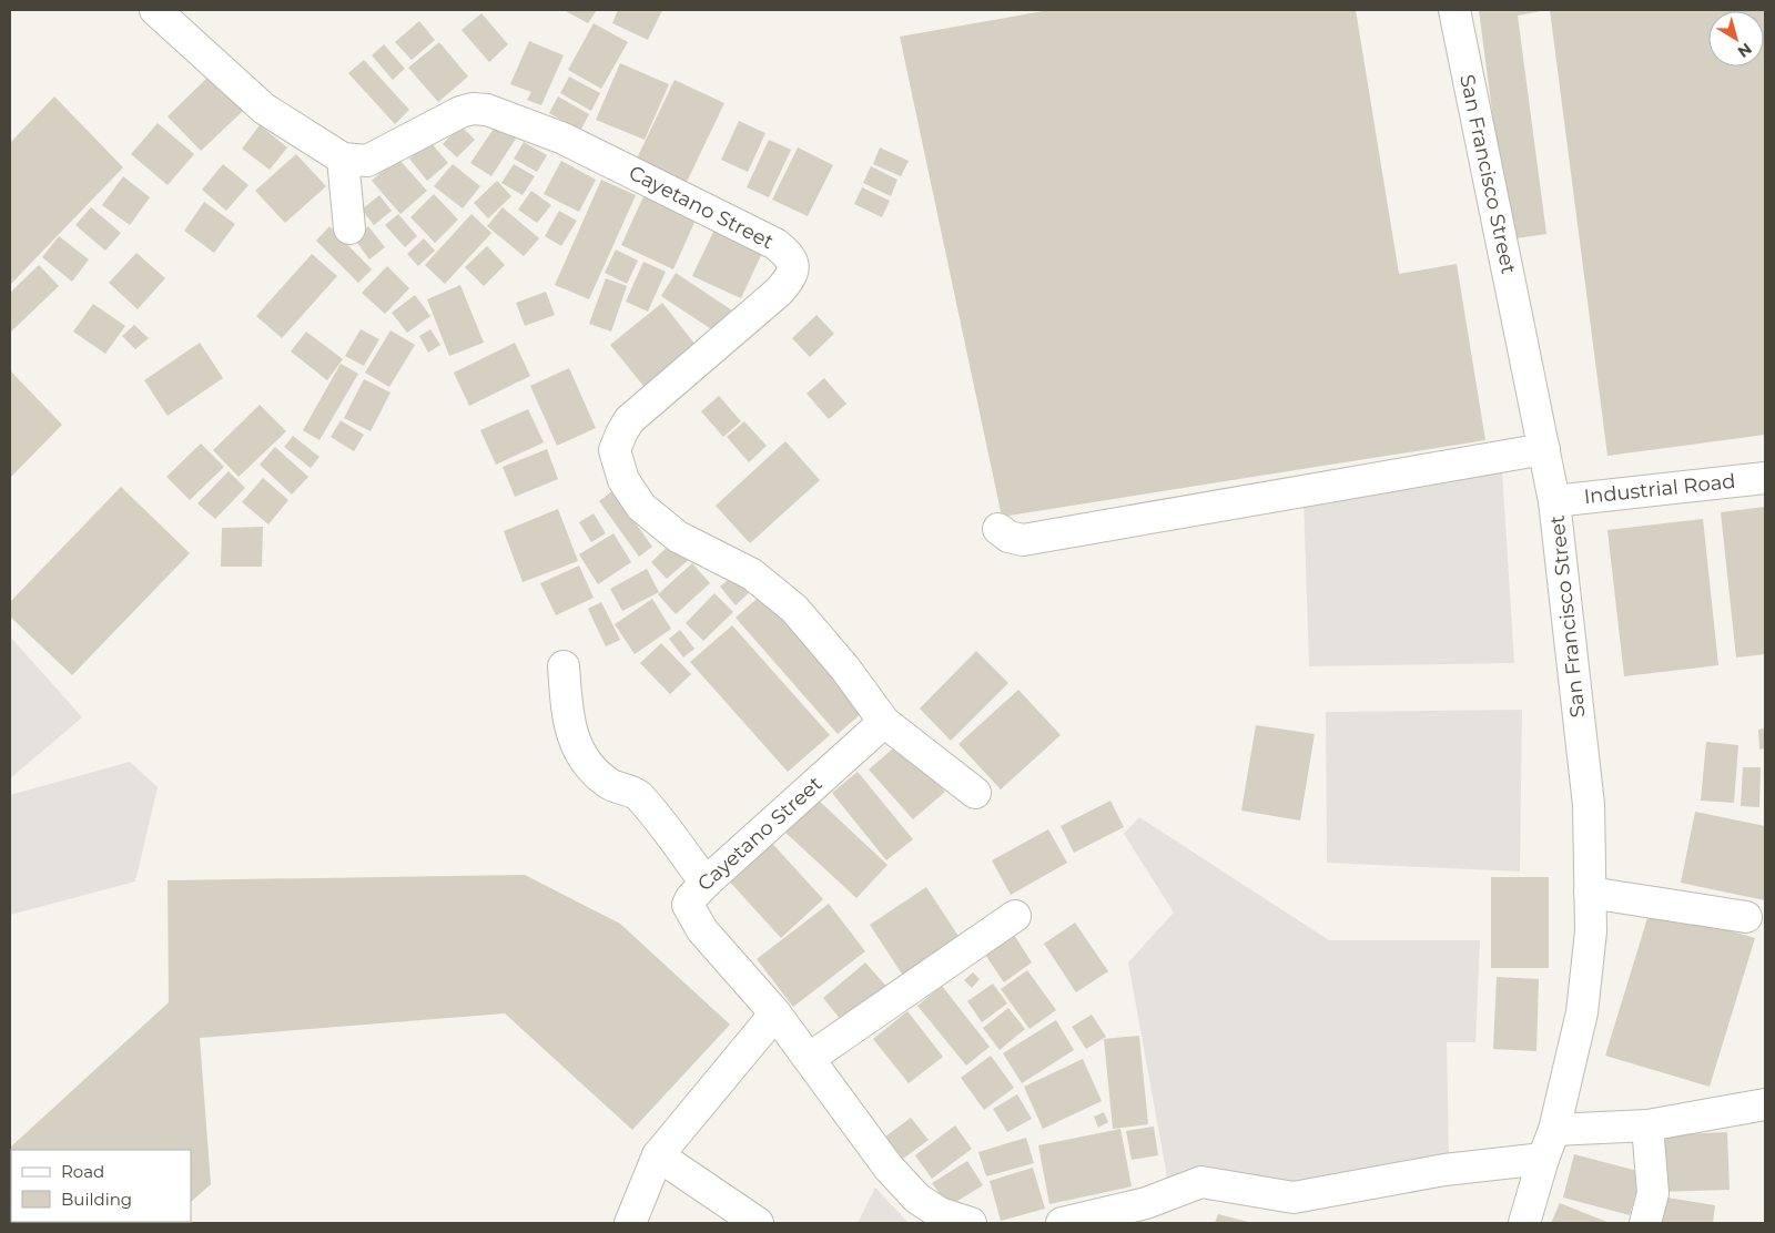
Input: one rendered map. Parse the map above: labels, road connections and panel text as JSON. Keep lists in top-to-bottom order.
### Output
{
  "streets": {
    "street": ["San Francisco Street", "Cayetano Street", "Industrial Road"]
  },
  "crossings": [
    ["San Francisco Street", "Industrial Road"]
  ],
  "legend": ["Road", "Building"],
  "north": "bottom right"
}
